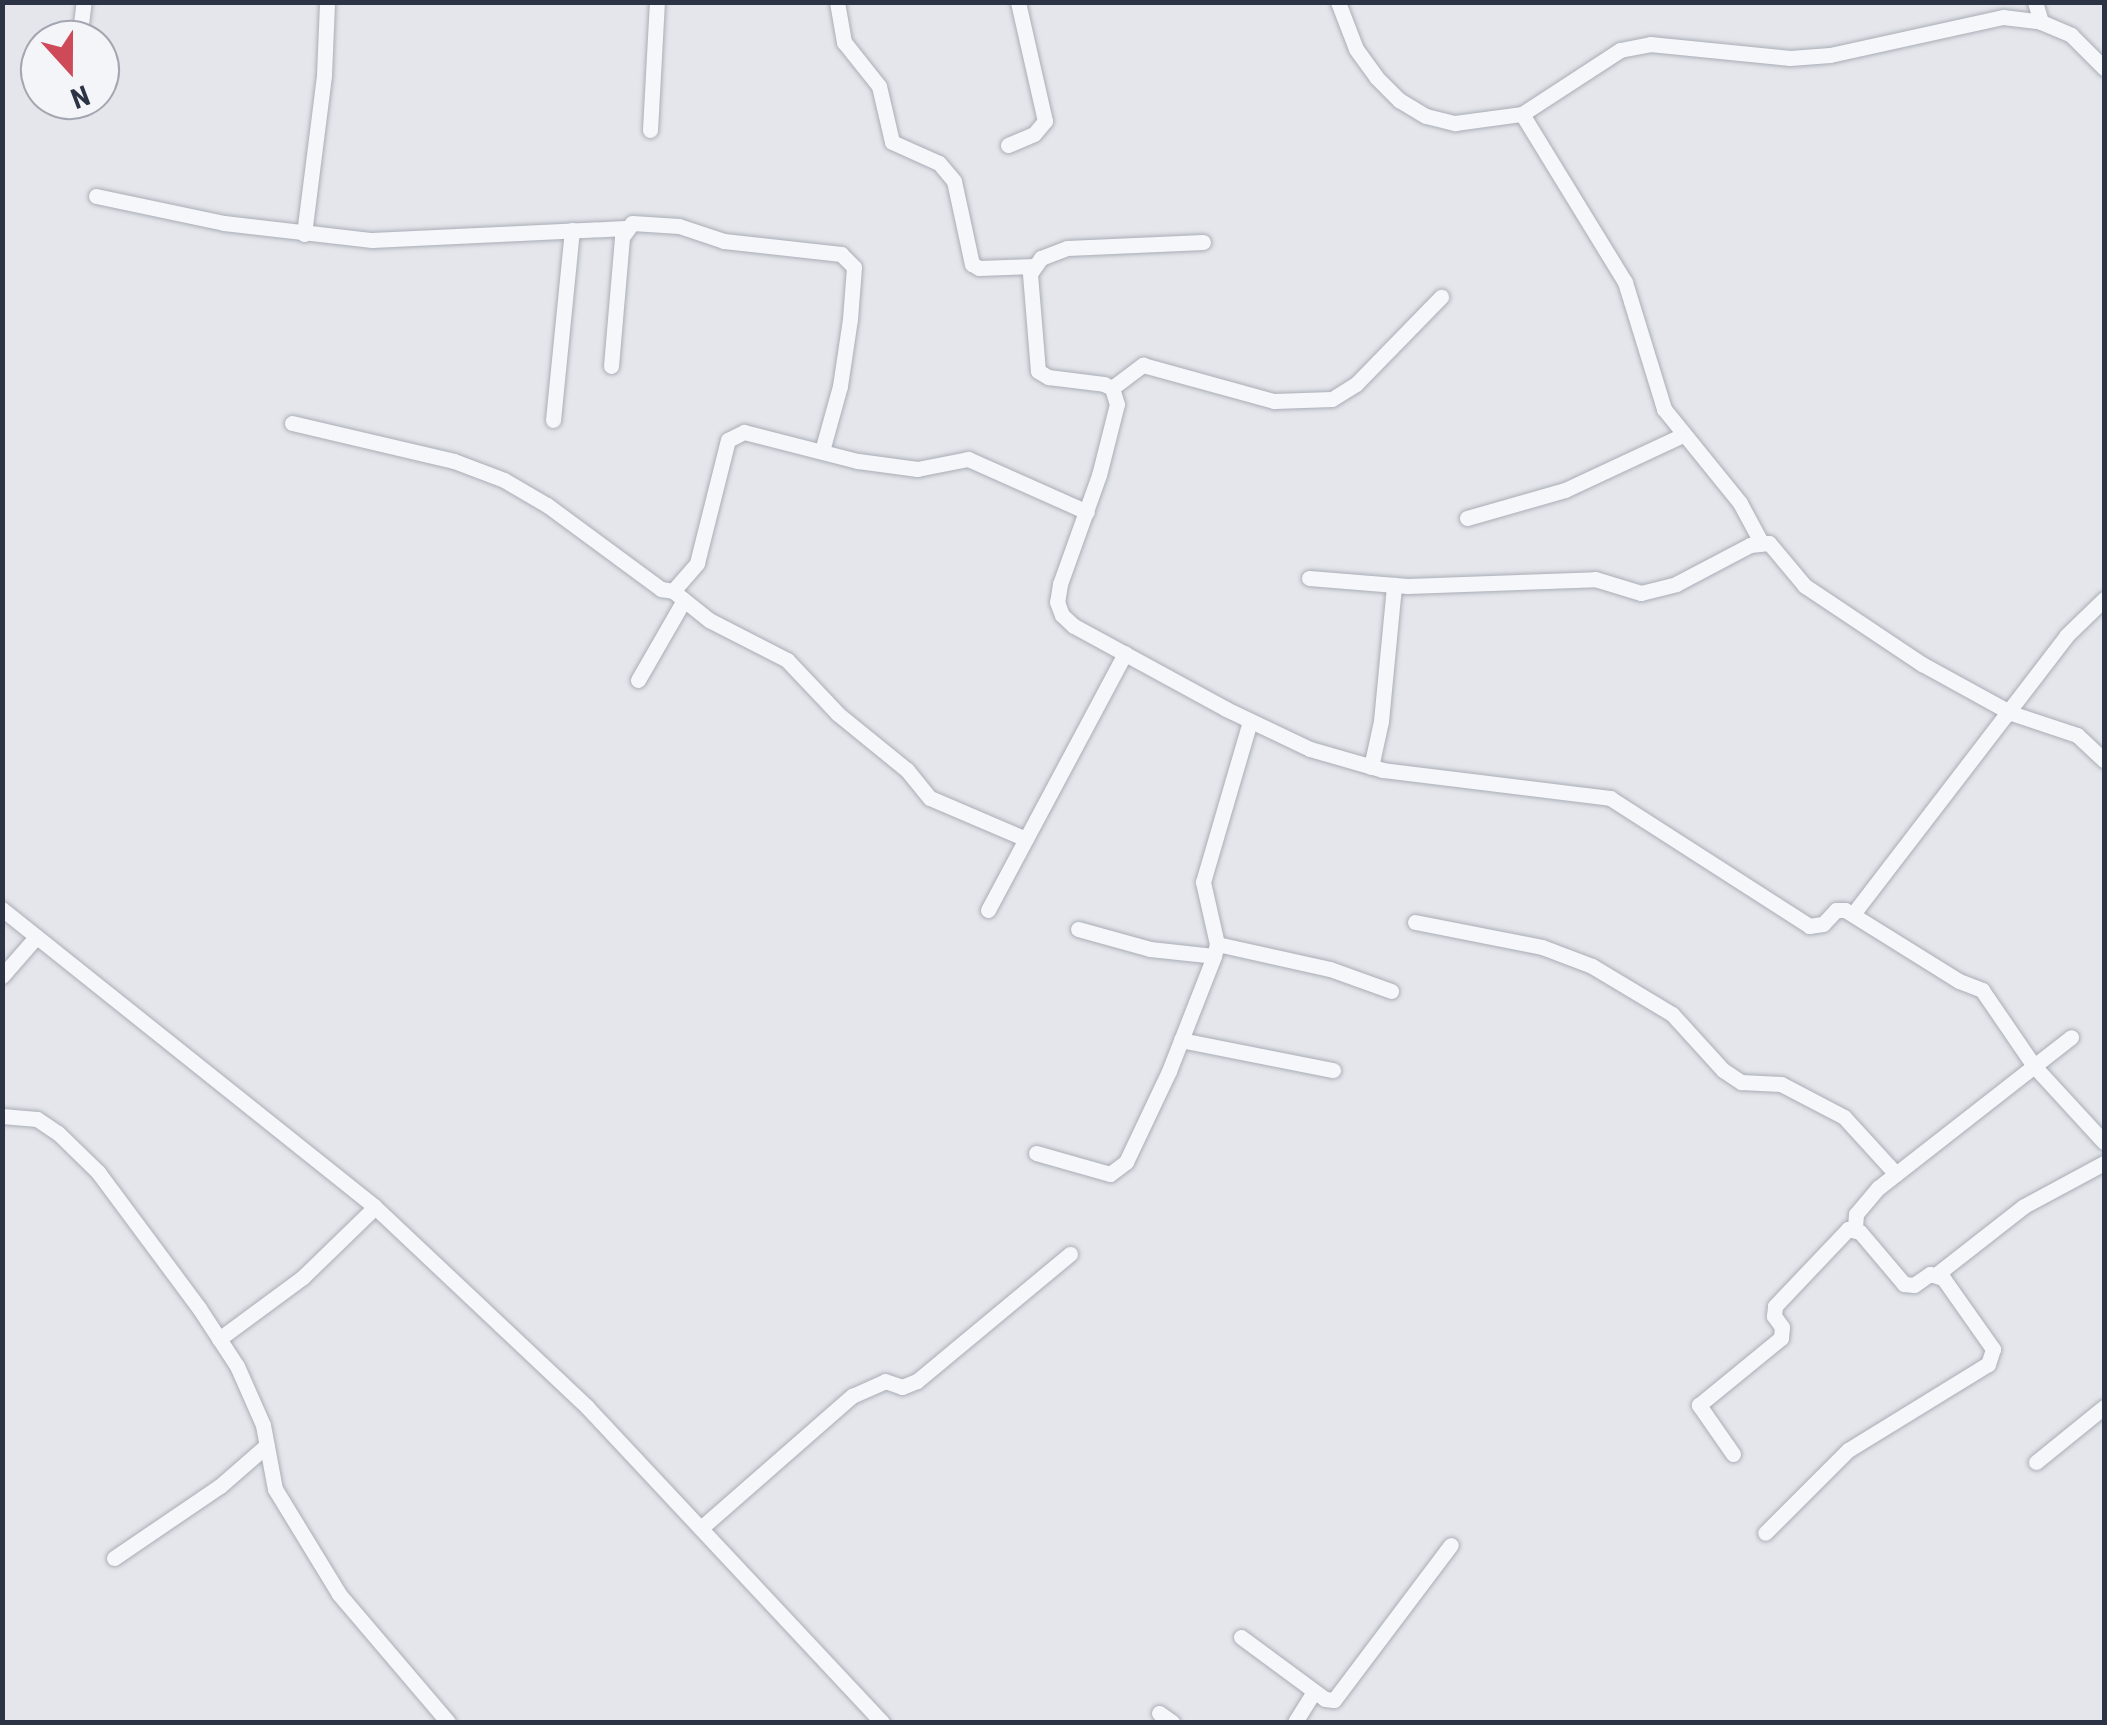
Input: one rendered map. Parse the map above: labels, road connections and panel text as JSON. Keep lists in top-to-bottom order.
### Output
{
  "north": "bottom"
}
